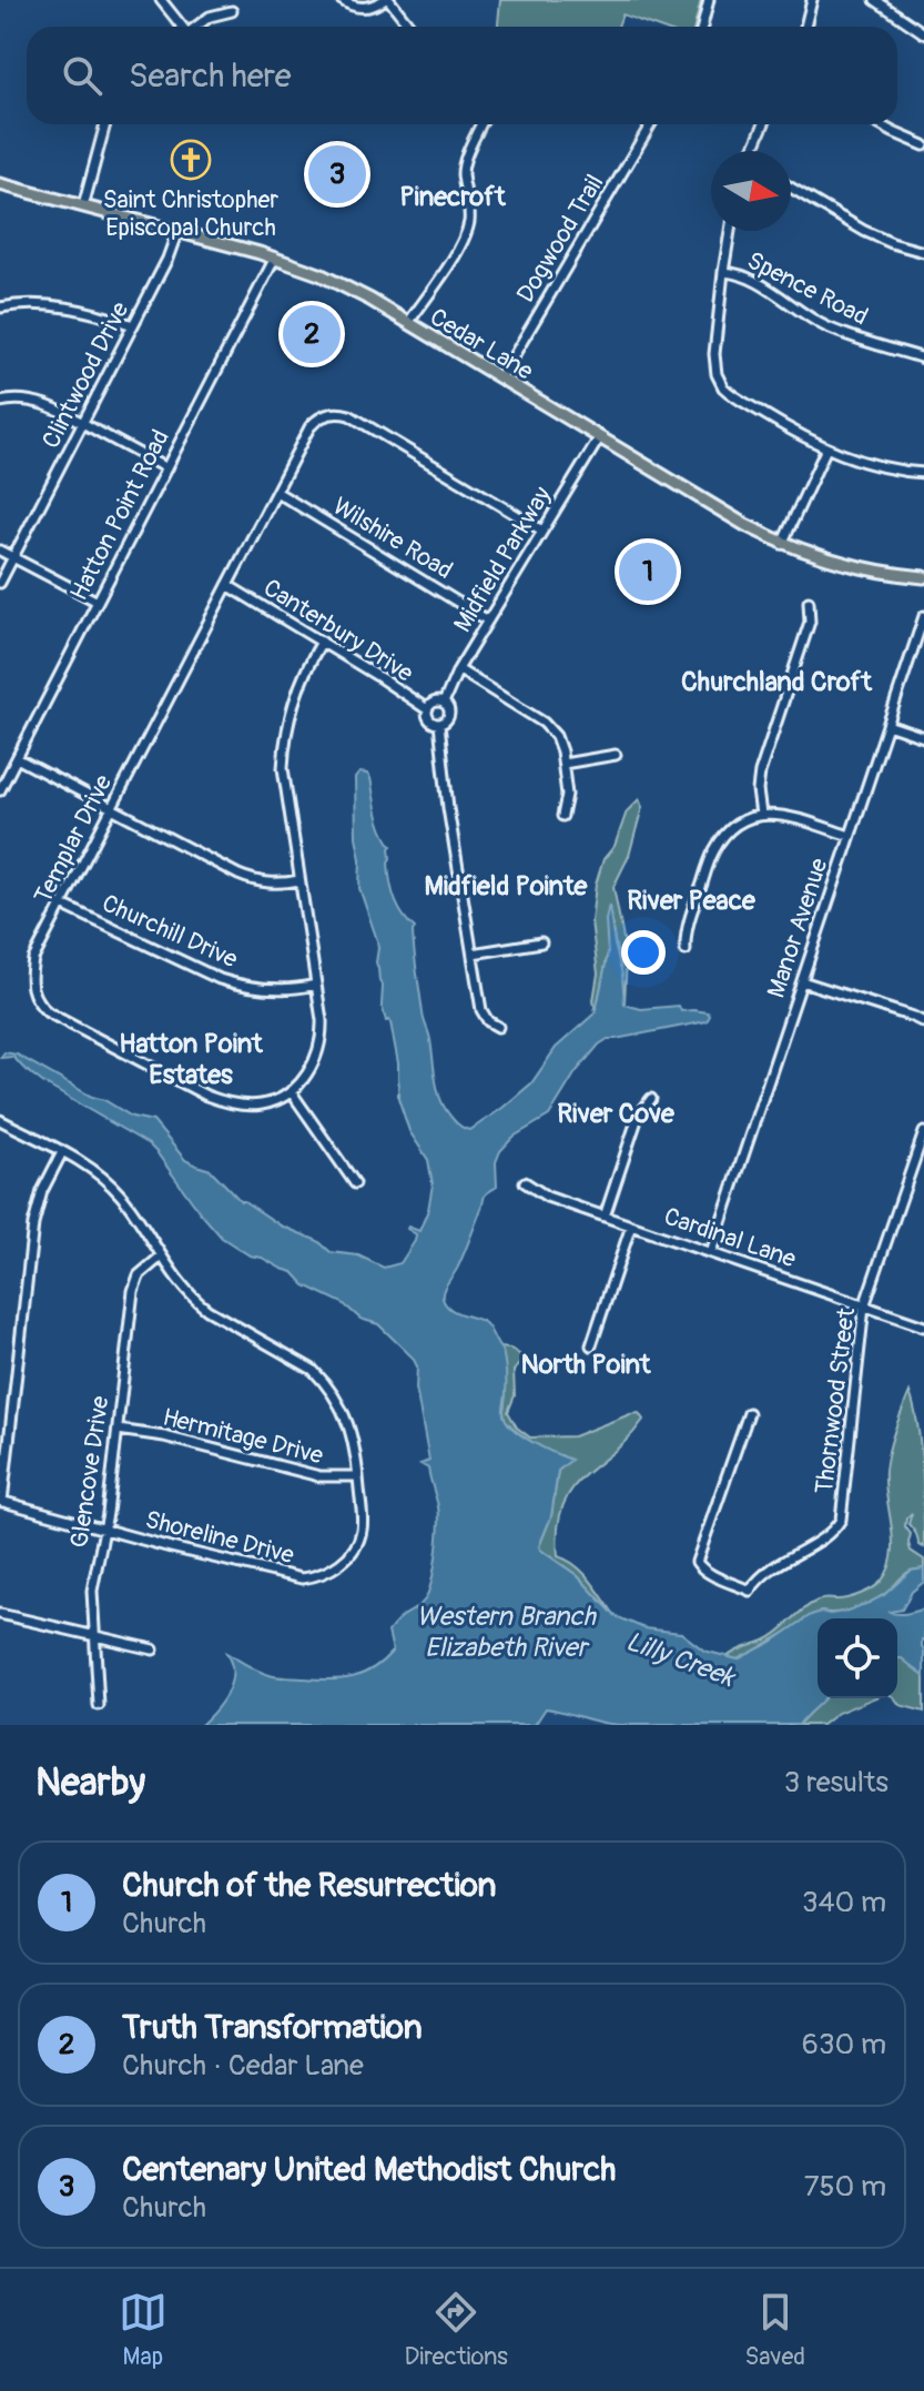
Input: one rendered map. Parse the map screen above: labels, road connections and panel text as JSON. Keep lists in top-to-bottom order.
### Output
{
  "streets": {
    "main road": ["Cedar Lane"],
    "street": [
      "Dogwood Trail",
      "Spence Road",
      "Clintwood Drive",
      "Hatton Point Road",
      "Wilshire Road",
      "Midfield Parkway",
      "Canterbury Drive",
      "Templar Drive",
      "Manor Avenue",
      "Churchill Drive",
      "Cardinal Lane",
      "Thornwood Street",
      "Hermitage Drive",
      "Glencove Drive",
      "Shoreline Drive"
    ]
  },
  "crossings": [
    ["Dogwood Trail", "Cedar Lane"],
    ["Cedar Lane", "Clintwood Drive"],
    ["Cedar Lane", "Hatton Point Road"],
    ["Cedar Lane", "Midfield Parkway"],
    ["Wilshire Road", "Midfield Parkway"],
    ["Wilshire Road", "Templar Drive"],
    ["Midfield Parkway", "Canterbury Drive"],
    ["Midfield Parkway", "Templar Drive"],
    ["Canterbury Drive", "Templar Drive"],
    ["Templar Drive", "Churchill Drive"],
    ["Manor Avenue", "Cardinal Lane"],
    ["Cardinal Lane", "Thornwood Street"],
    ["Hermitage Drive", "Glencove Drive"],
    ["Hermitage Drive", "Shoreline Drive"],
    ["Glencove Drive", "Shoreline Drive"]
  ],
  "districts": [
    "Pinecroft",
    "Churchland Croft",
    "Midfield Pointe",
    "River Peace",
    "Hatton Point Estates",
    "River Cove",
    "North Point"
  ],
  "water": ["Western Branch Elizabeth River", "Lilly Creek"],
  "places": {
    "church": ["Saint Christopher Episcopal Church"]
  },
  "north": "right",
  "page": {
    "search": "Search here",
    "pins": ["3", "2", "1"],
    "heading": ["Nearby", "3 results"],
    "list": [
      {
        "mark": "1",
        "name": "Church of the Resurrection",
        "note": "Church",
        "value": "340 m"
      },
      {
        "mark": "2",
        "name": "Truth Transformation",
        "note": "Church · Cedar Lane",
        "value": "630 m"
      },
      {
        "mark": "3",
        "name": "Centenary United Methodist Church",
        "note": "Church",
        "value": "750 m"
      }
    ],
    "nav": ["Map", "Directions", "Saved"]
  }
}
